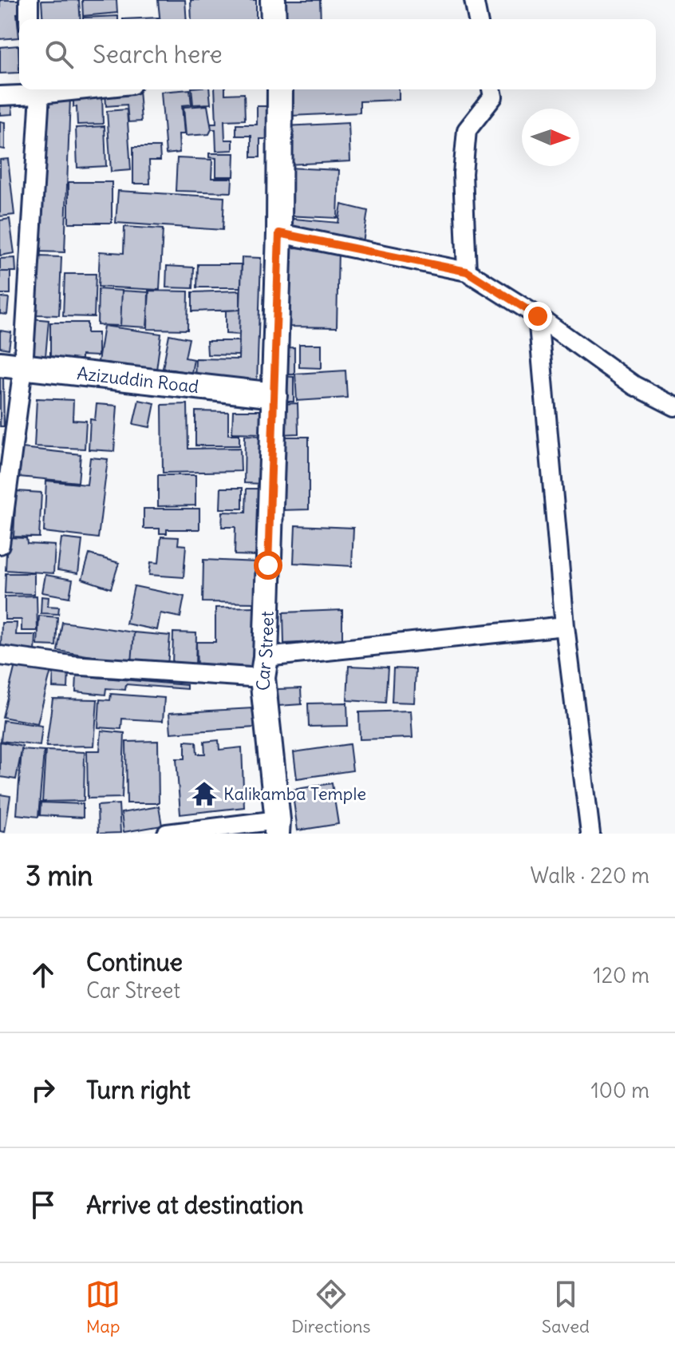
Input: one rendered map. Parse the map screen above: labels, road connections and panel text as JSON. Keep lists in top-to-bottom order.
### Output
{
  "streets": {
    "street": ["Azizuddin Road", "Car Street"]
  },
  "crossings": [
    ["Azizuddin Road", "Car Street"]
  ],
  "places": {
    "temple": ["Kalikamba Temple"]
  },
  "north": "right",
  "page": {
    "search": "Search here",
    "heading": ["3 min", "Walk · 220 m"],
    "list": [
      ["Continue", "Car Street", "120 m"],
      ["Turn right", "100 m"],
      "Arrive at destination"
    ],
    "nav": ["Map", "Directions", "Saved"]
  }
}
